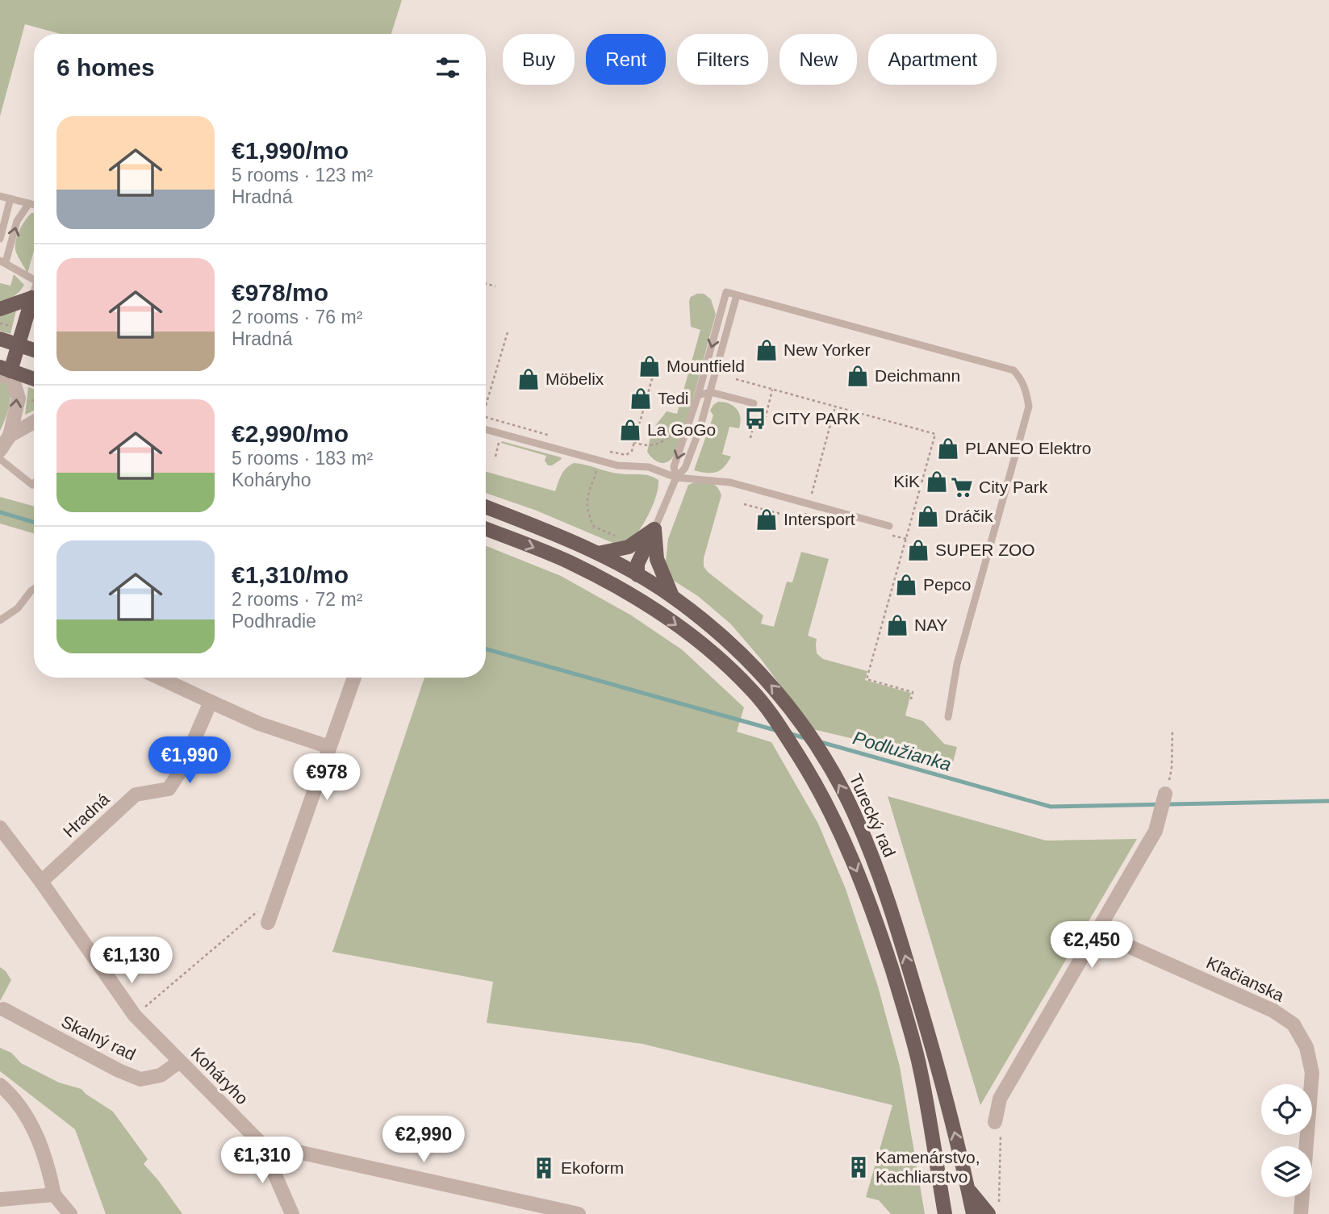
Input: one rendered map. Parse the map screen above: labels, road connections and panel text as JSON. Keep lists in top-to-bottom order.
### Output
{
  "streets": {
    "main road": ["Turecký rad"],
    "street": [
      "Hradná",
      "Kľačianska",
      "Skalný rad",
      "Koháryho"
    ]
  },
  "crossings": [
    ["Hradná", "Koháryho"],
    ["Skalný rad", "Koháryho"]
  ],
  "water": ["Podlužianka"],
  "places": {
    "shop": [
      "New Yorker",
      "Mountfield",
      "Deichmann",
      "Möbelix",
      "Tedi",
      "La GoGo",
      "PLANEO Elektro",
      "KiK",
      "Dráčik",
      "Intersport",
      "SUPER ZOO",
      "Pepco",
      "NAY"
    ],
    "bus stop": ["CITY PARK"],
    "supermarket": ["City Park"],
    "building": ["Kamenárstvo, Kachliarstvo", "Ekoform"]
  },
  "page": {
    "chip": [
      "Buy",
      "Rent",
      "Filters",
      "New",
      "Apartment"
    ],
    "heading": "6 homes",
    "list": [
      {
        "name": "€1,990/mo",
        "note": "5 rooms · 123 m² · Hradná"
      },
      {
        "name": "€978/mo",
        "note": "2 rooms · 76 m² · Hradná"
      },
      {
        "name": "€2,990/mo",
        "note": "5 rooms · 183 m² · Koháryho"
      },
      {
        "name": "€1,310/mo",
        "note": "2 rooms · 72 m² · Podhradie"
      }
    ],
    "price": [
      "€1,990",
      "€978",
      "€2,450",
      "€1,130",
      "€2,990",
      "€1,310"
    ]
  }
}
